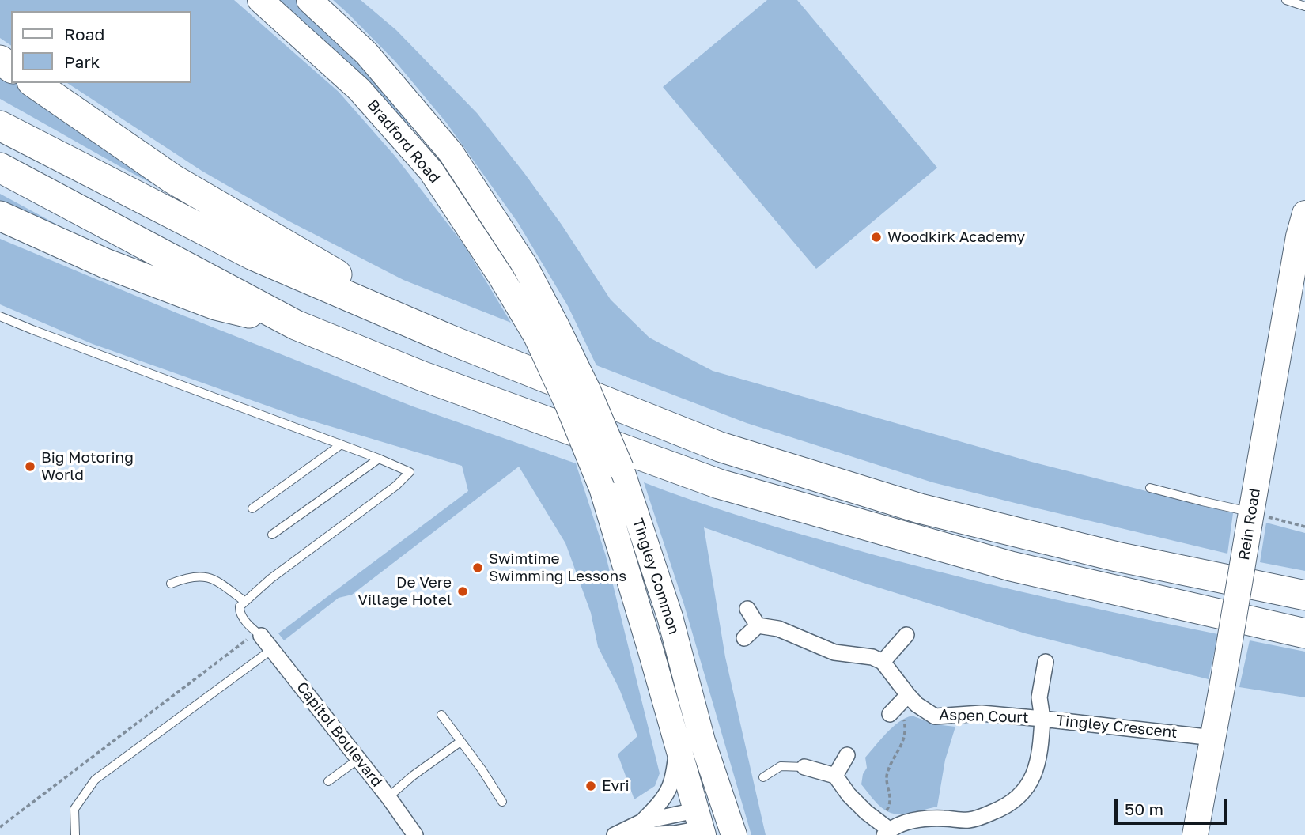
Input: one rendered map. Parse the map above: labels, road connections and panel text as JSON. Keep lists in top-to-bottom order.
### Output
{
  "streets": {
    "main road": ["Bradford Road", "Rein Road", "Tingley Common"],
    "street": ["Aspen Court", "Tingley Crescent", "Capitol Boulevard"]
  },
  "crossings": [
    ["Bradford Road", "Tingley Common"],
    ["Rein Road", "Tingley Crescent"],
    ["Aspen Court", "Tingley Crescent"]
  ],
  "places": [
    "Woodkirk Academy",
    "Big Motoring World",
    "Swimtime Swimming Lessons",
    "De Vere Village Hotel",
    "Evri"
  ],
  "legend": ["Road", "Park"],
  "scale_bar": "50 m"
}
